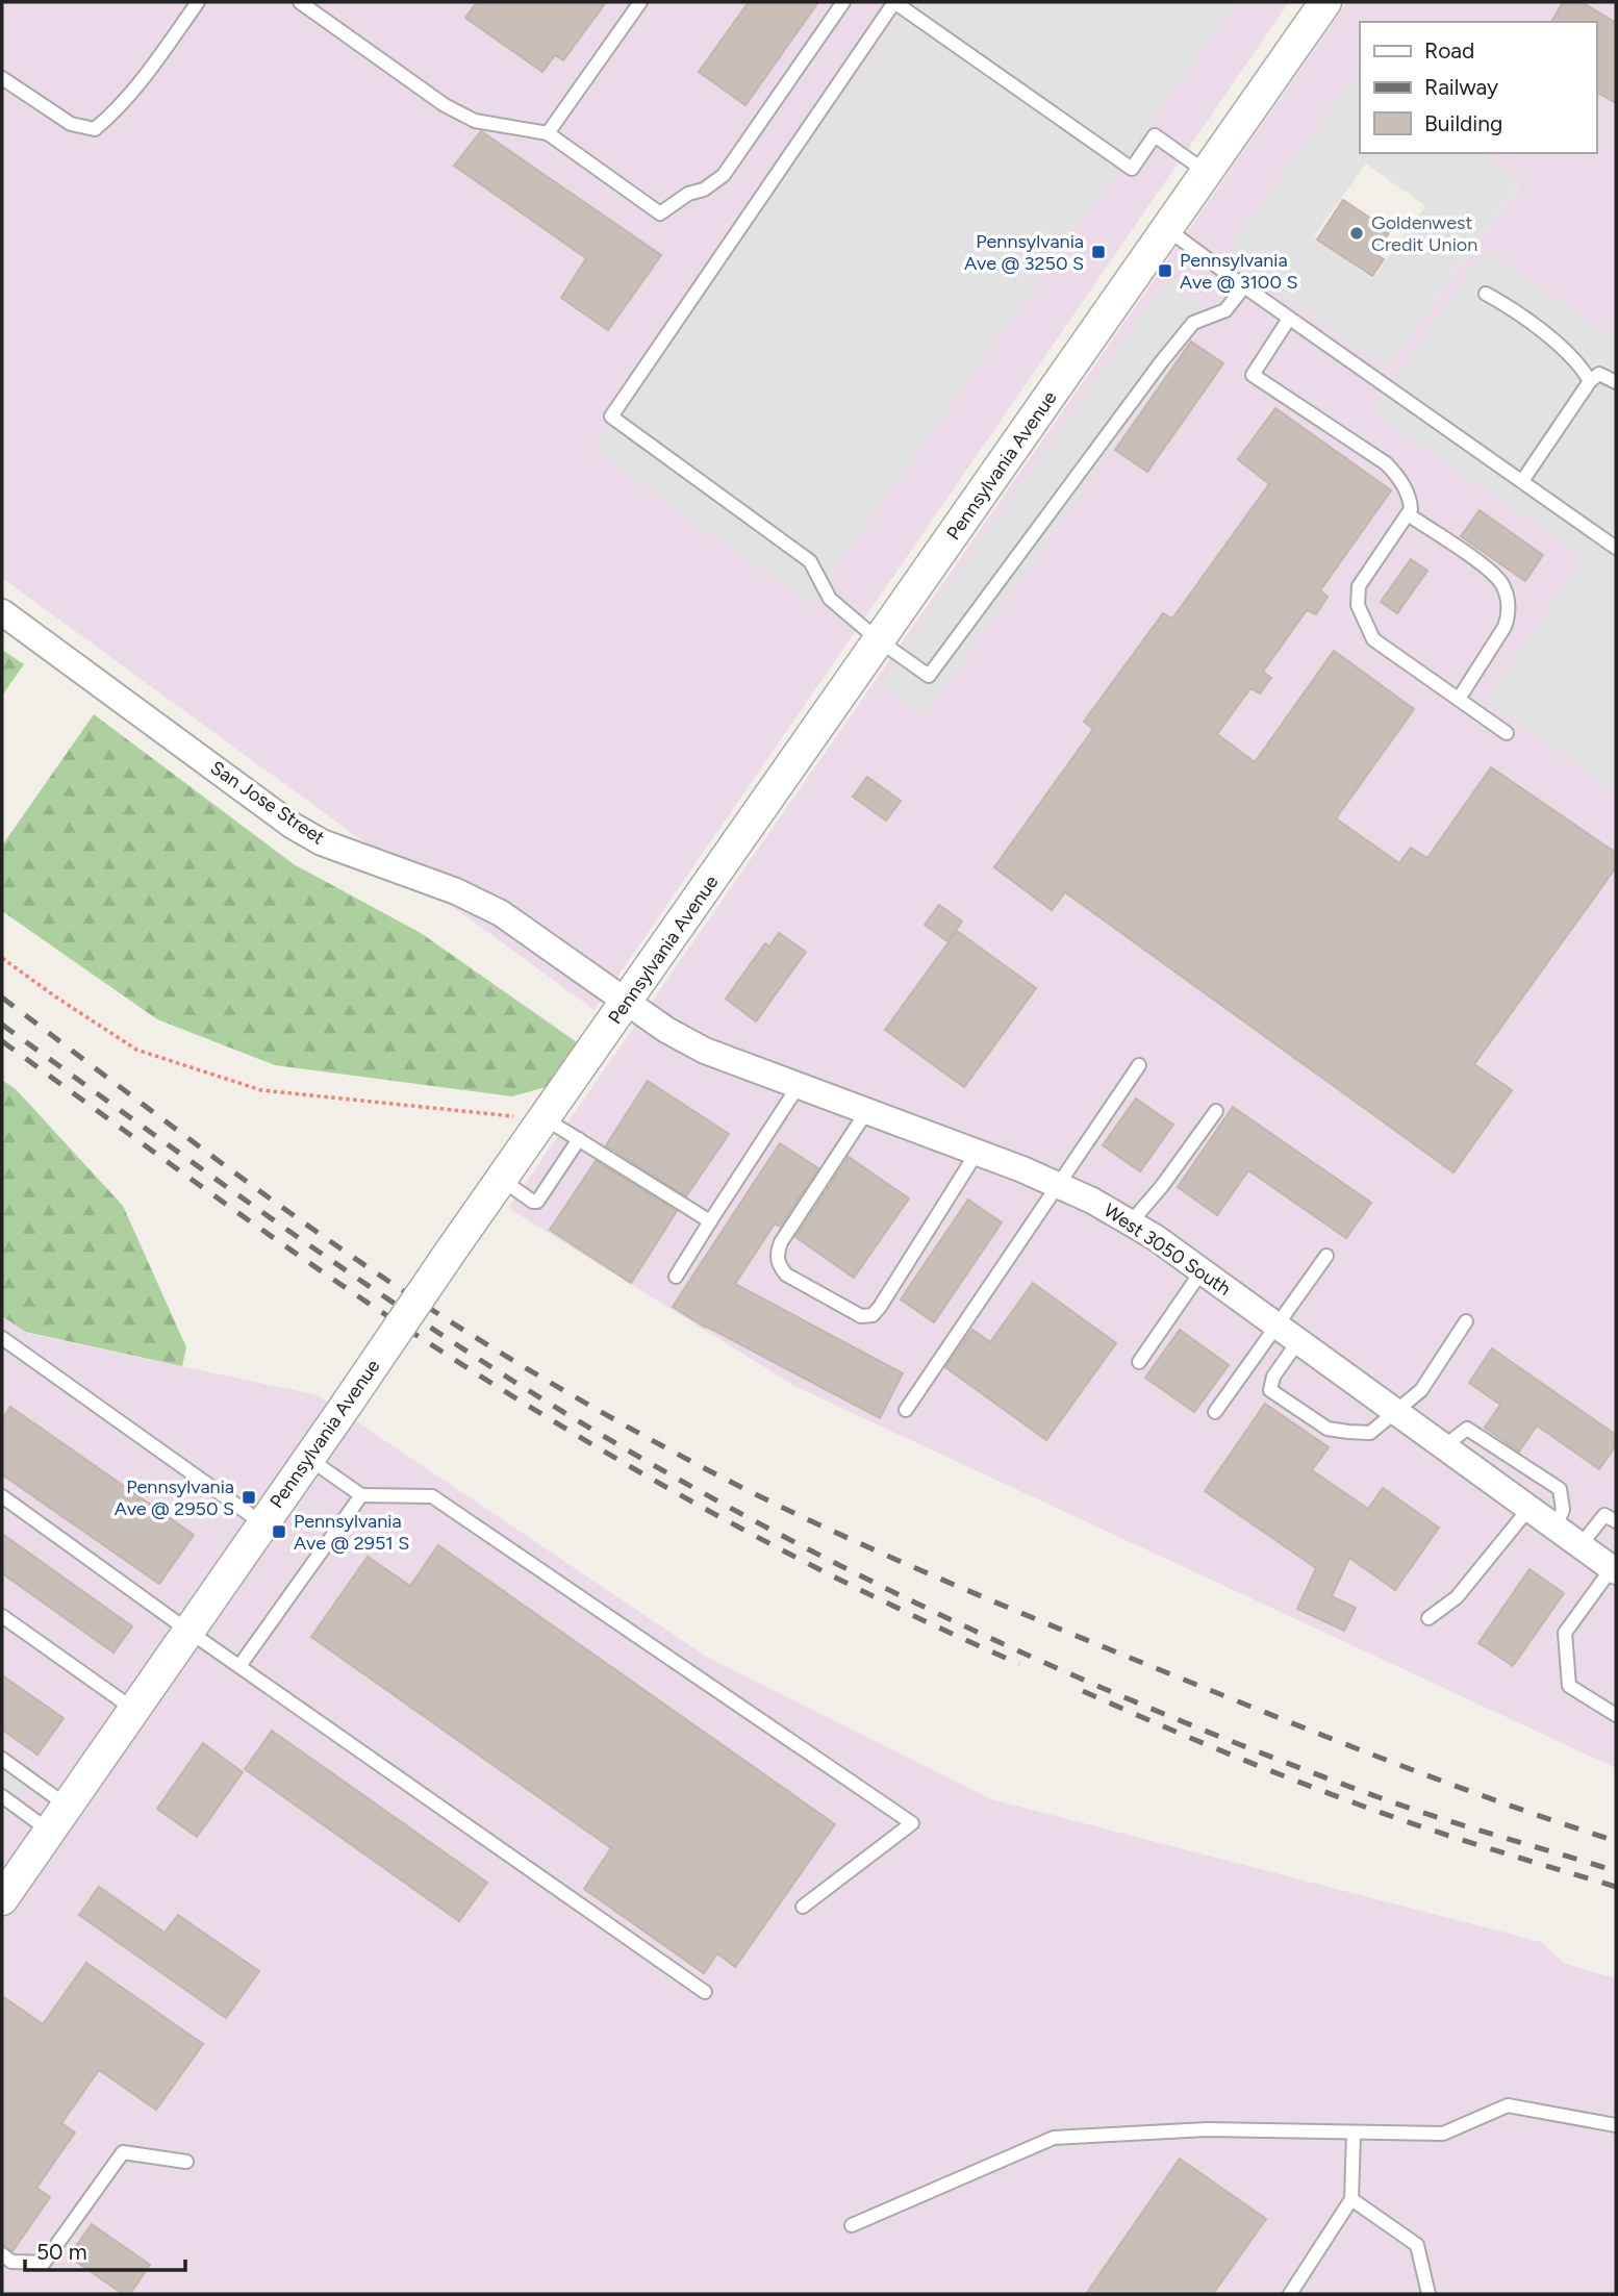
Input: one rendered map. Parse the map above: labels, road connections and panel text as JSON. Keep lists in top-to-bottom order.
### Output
{
  "streets": {
    "street": ["Pennsylvania Avenue", "San Jose Street", "West 3050 South"]
  },
  "crossings": [
    ["Pennsylvania Avenue", "San Jose Street"],
    ["Pennsylvania Avenue", "West 3050 South"],
    ["San Jose Street", "West 3050 South"]
  ],
  "places": {
    "other": ["Goldenwest Credit Union"],
    "transit": [
      "Pennsylvania Ave @ 3250 S",
      "Pennsylvania Ave @ 3100 S",
      "Pennsylvania Ave @ 2950 S",
      "Pennsylvania Ave @ 2951 S"
    ]
  },
  "legend": ["Road", "Railway", "Building"],
  "scale_bar": "50 m"
}
